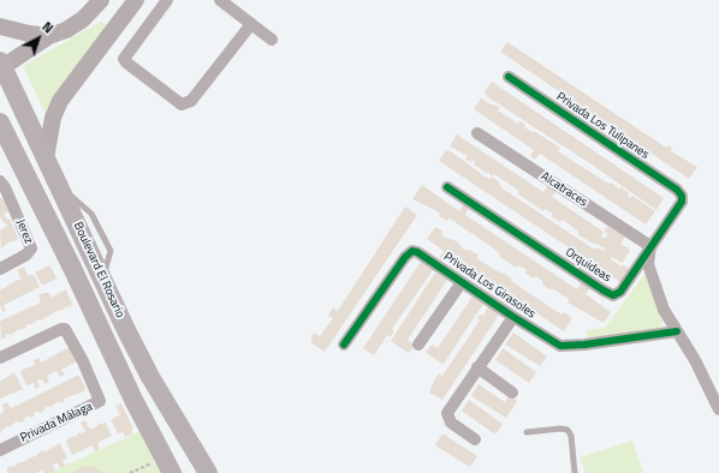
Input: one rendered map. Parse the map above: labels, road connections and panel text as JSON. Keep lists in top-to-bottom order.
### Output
{
  "streets": {
    "main road": ["Boulevard El Rosario"],
    "street": [
      "Privada Los Tulipanes",
      "Alcatraces",
      "Jerez",
      "Orquideas",
      "Privada Los Girasoles",
      "Privada Málaga"
    ]
  },
  "crossings": [
    ["Privada Los Tulipanes", "Orquideas"],
    ["Alcatraces", "Orquideas"]
  ],
  "north": "top right"
}
